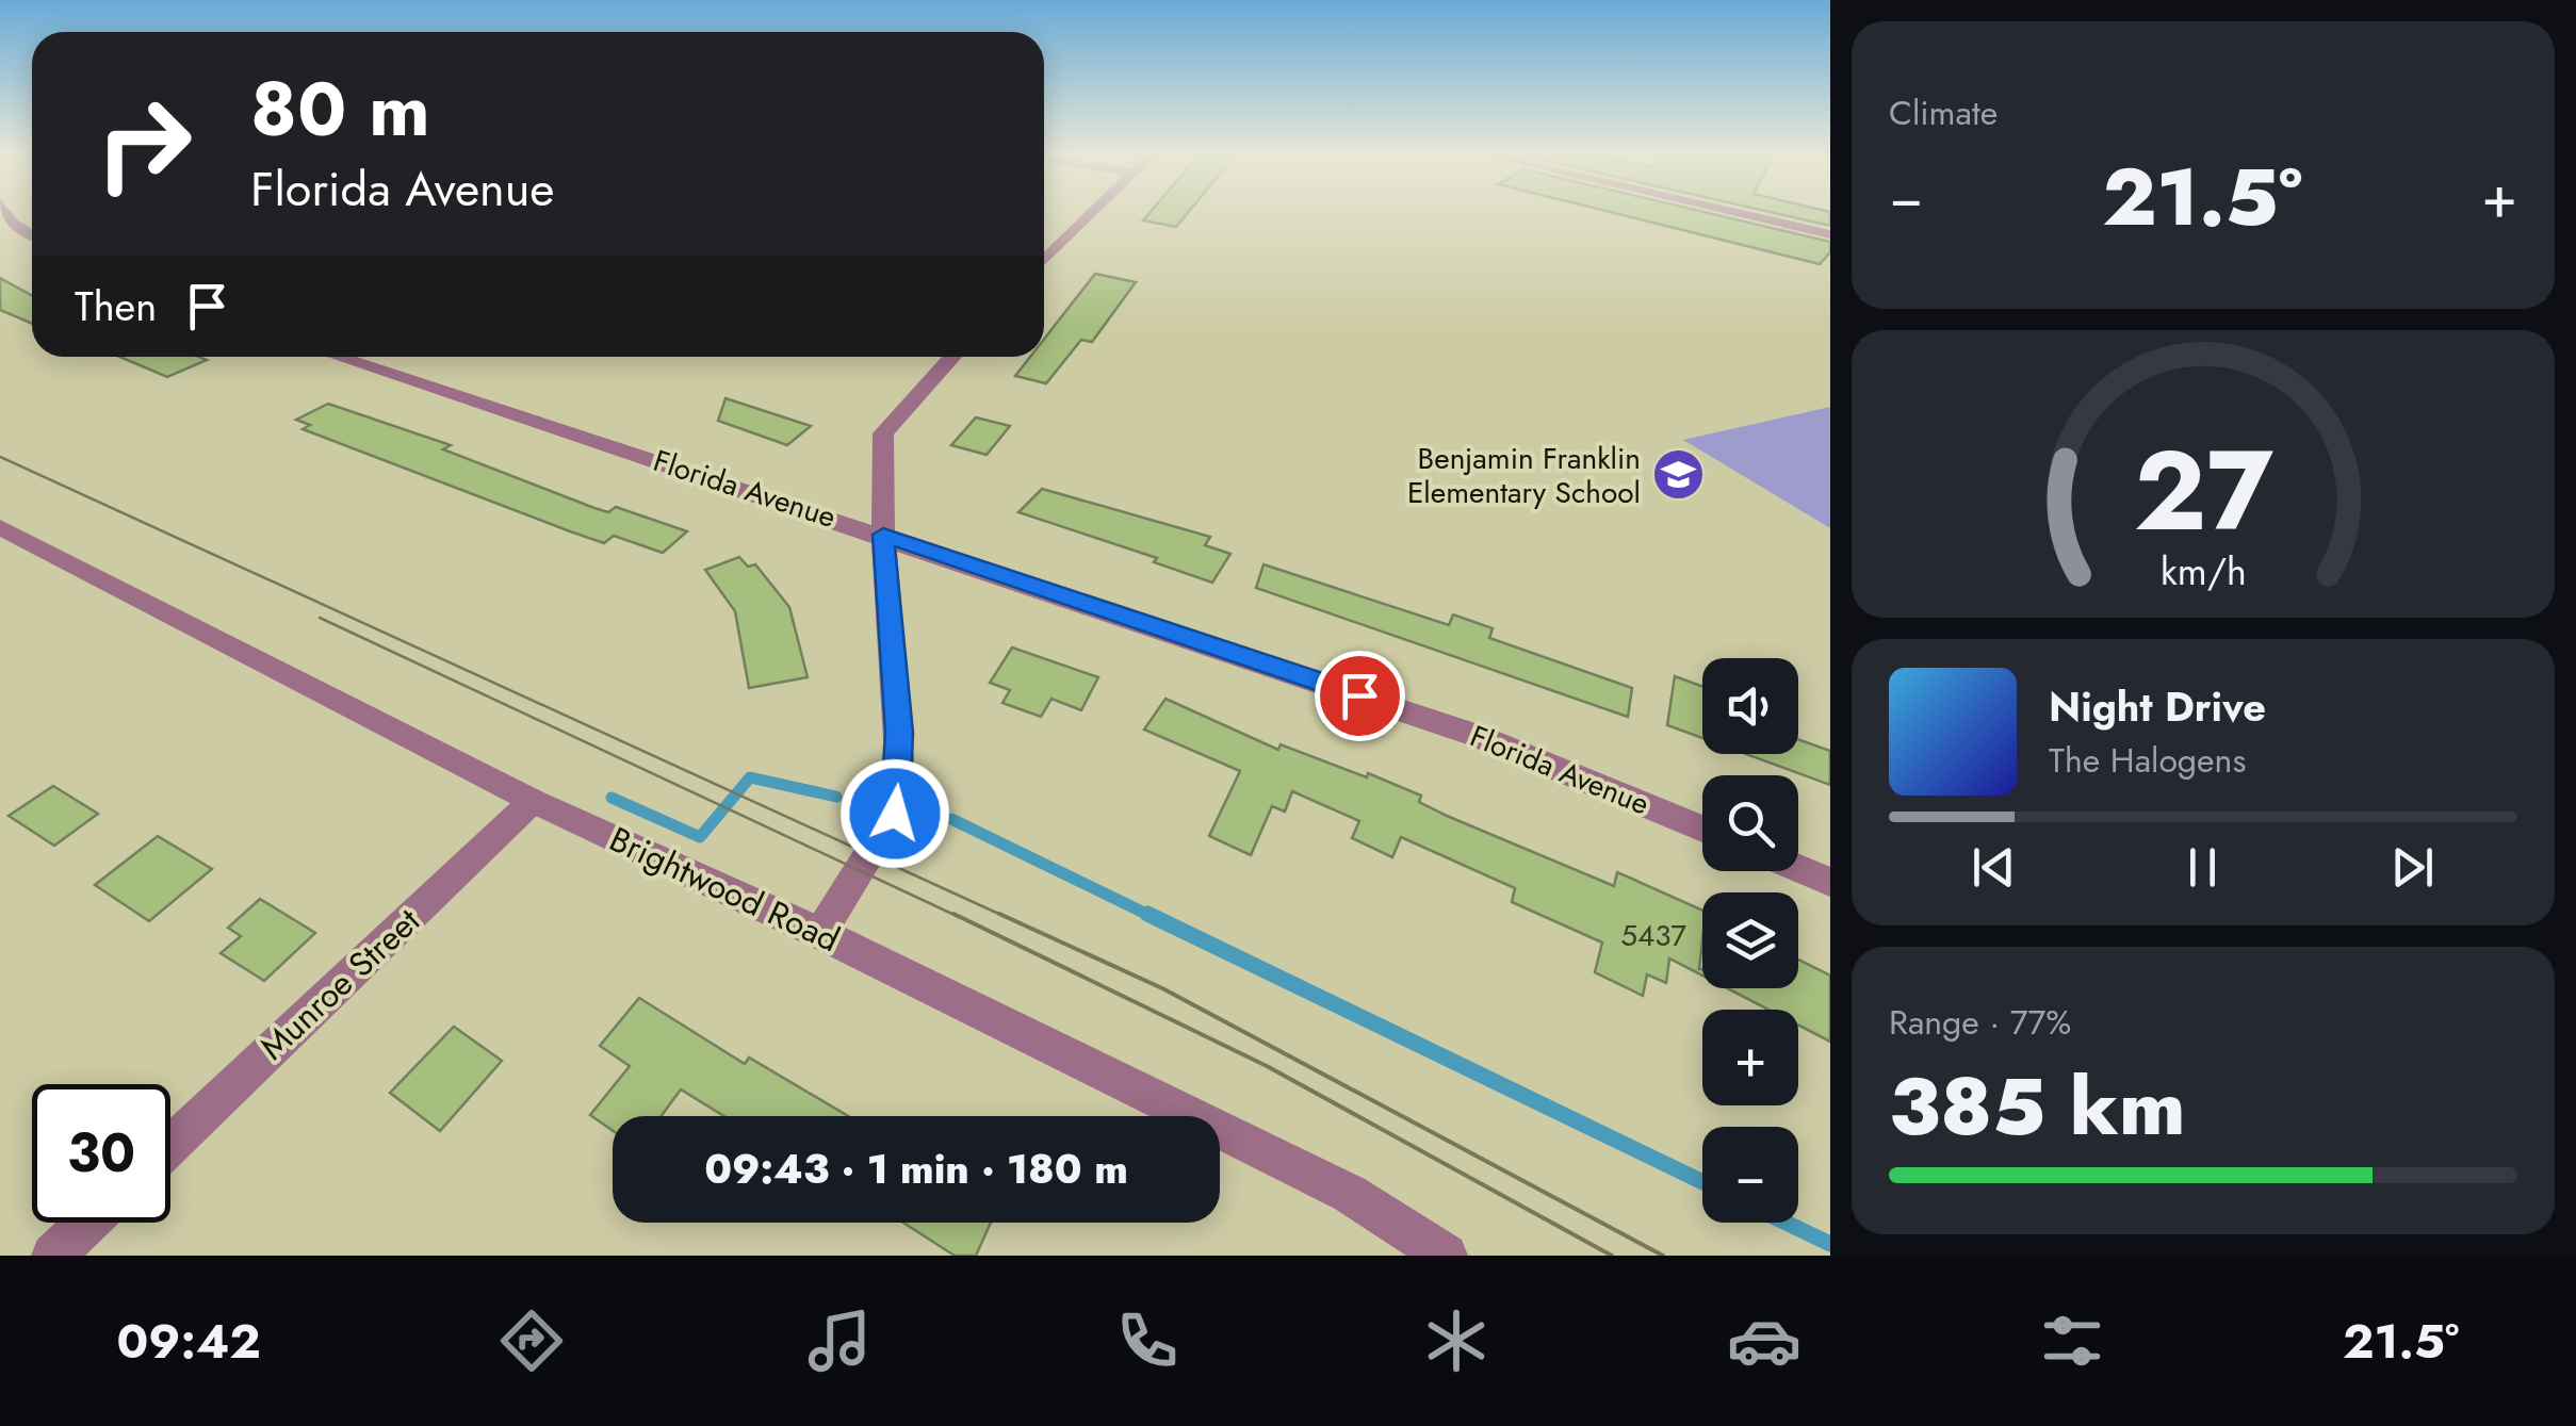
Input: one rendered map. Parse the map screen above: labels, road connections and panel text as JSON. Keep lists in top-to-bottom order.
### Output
{
  "streets": {
    "street": ["Florida Avenue", "Brightwood Road", "Munroe Street"]
  },
  "crossings": [
    ["Brightwood Road", "Munroe Street"]
  ],
  "places": {
    "school or university": ["Benjamin Franklin Elementary School"]
  },
  "house_numbers": ["5437"],
  "page": {
    "tile": [
      "Climate",
      ["Range · 77%", "385 km"]
    ],
    "turn": ["80 m", "Florida Avenue"],
    "heat": ["−", "21.5°", "+"],
    "then": "Then",
    "map_buttons": ["+", "−"],
    "song": ["Night Drive", "The Halogens"],
    "limit": "30",
    "trip": "09:43 · 1 min · 180 m",
    "tabs": ["09:42", "21.5°"],
    "gauge": ["27", "km/h"]
  }
}
